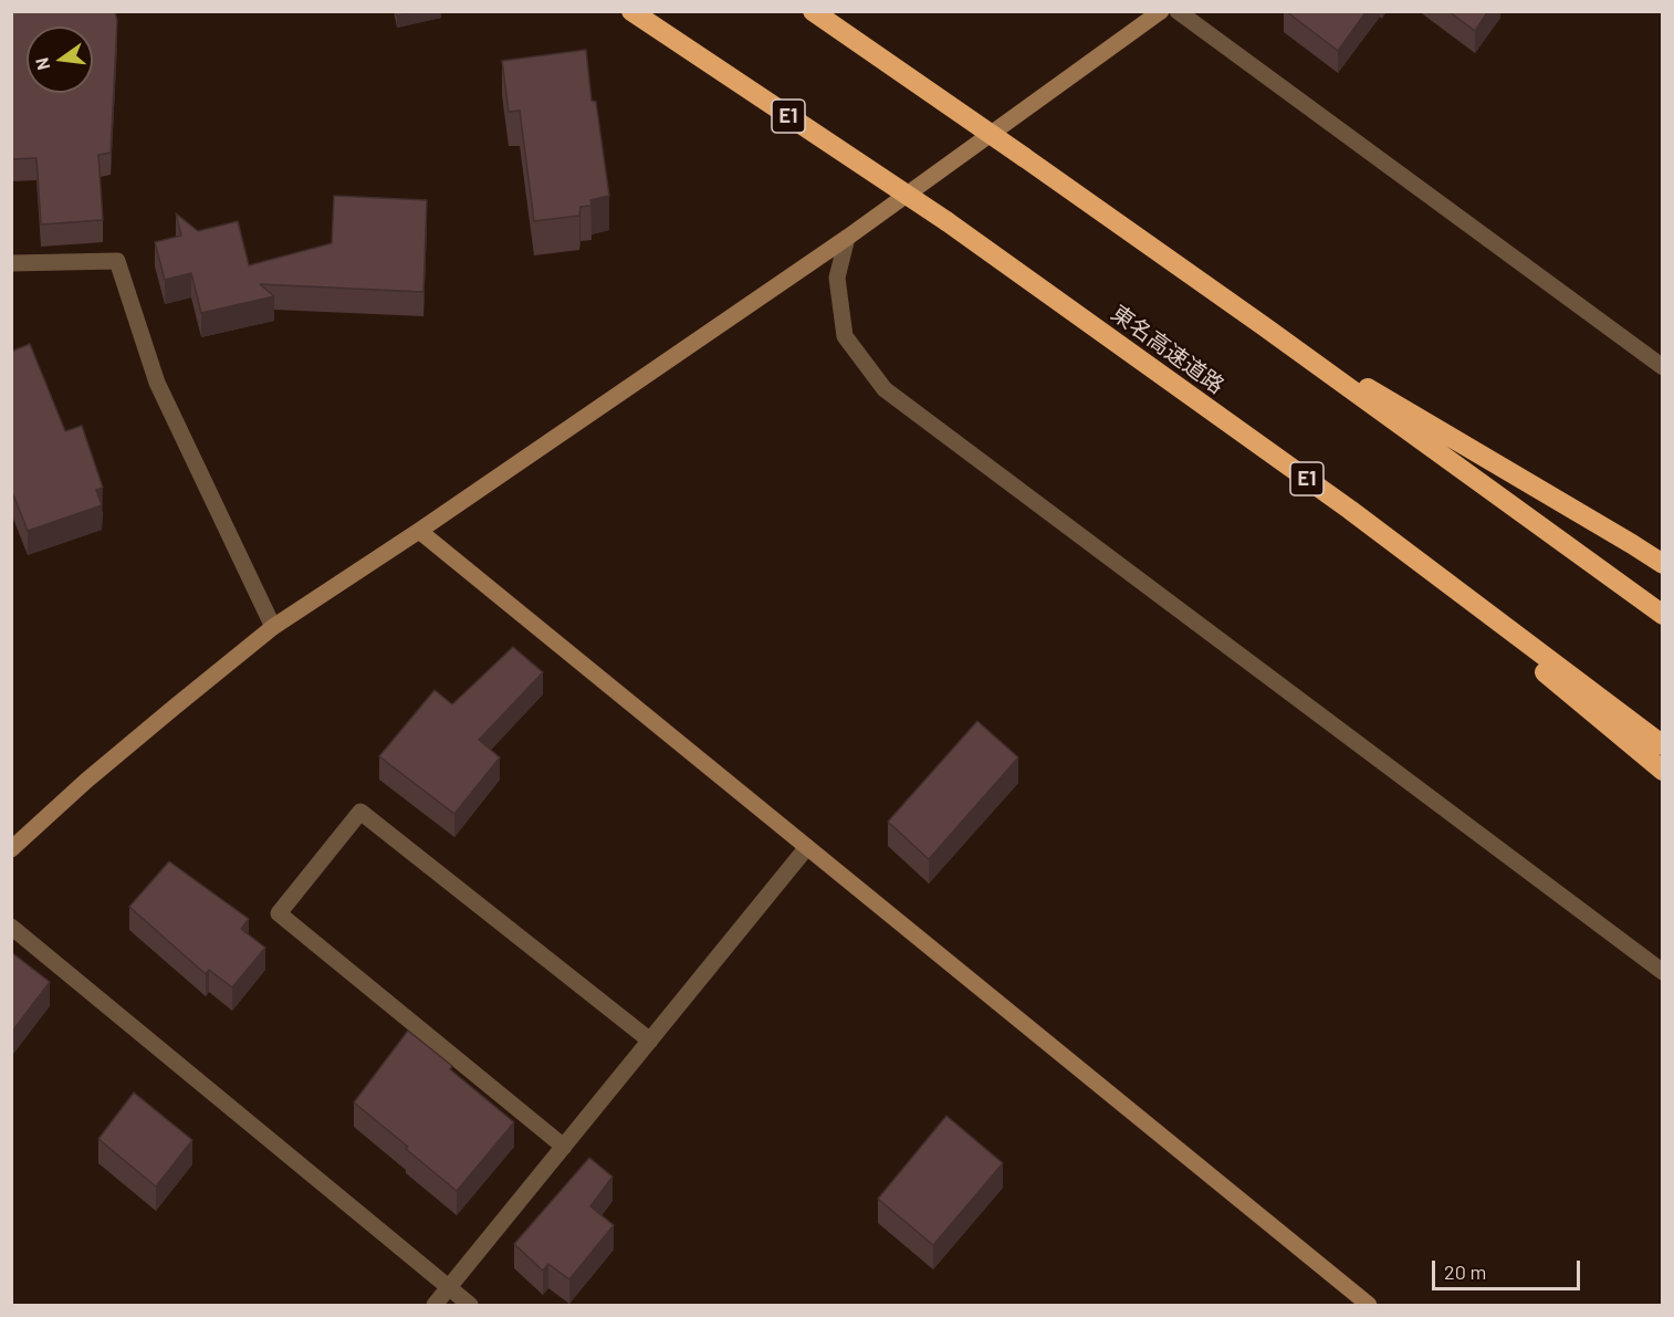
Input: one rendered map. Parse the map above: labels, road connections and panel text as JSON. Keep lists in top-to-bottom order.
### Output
{
  "streets": {
    "highway": ["E1", "東名高速道路"]
  },
  "scale_bar": "20 m",
  "north": "left"
}
